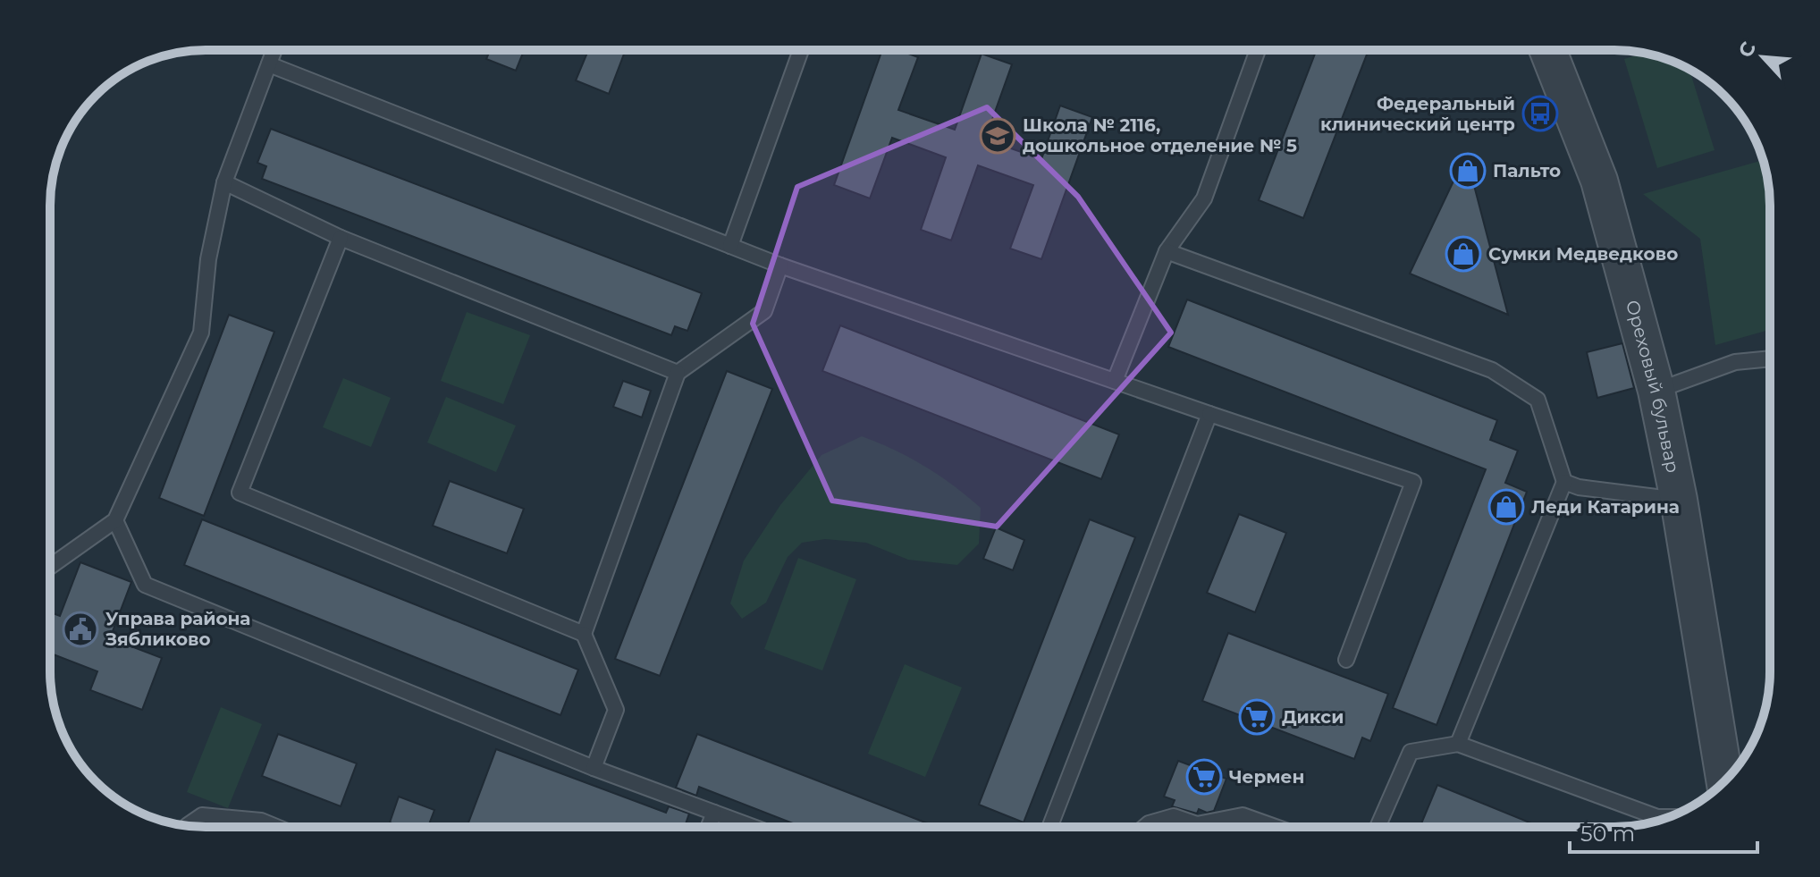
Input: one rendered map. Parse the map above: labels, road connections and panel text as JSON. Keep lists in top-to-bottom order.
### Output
{
  "streets": {
    "street": ["Ореховый бульвар"]
  },
  "places": {
    "bus stop": ["Федеральный клинический центр"],
    "school or university": ["Школа № 2116, дошкольное отделение № 5"],
    "shop": ["Пальто", "Сумки Медведково", "Леди Катарина"],
    "public building": ["Управа района Зябликово"],
    "supermarket": ["Дикси", "Чермен"]
  },
  "scale_bar": "50 m",
  "north": "top left"
}
